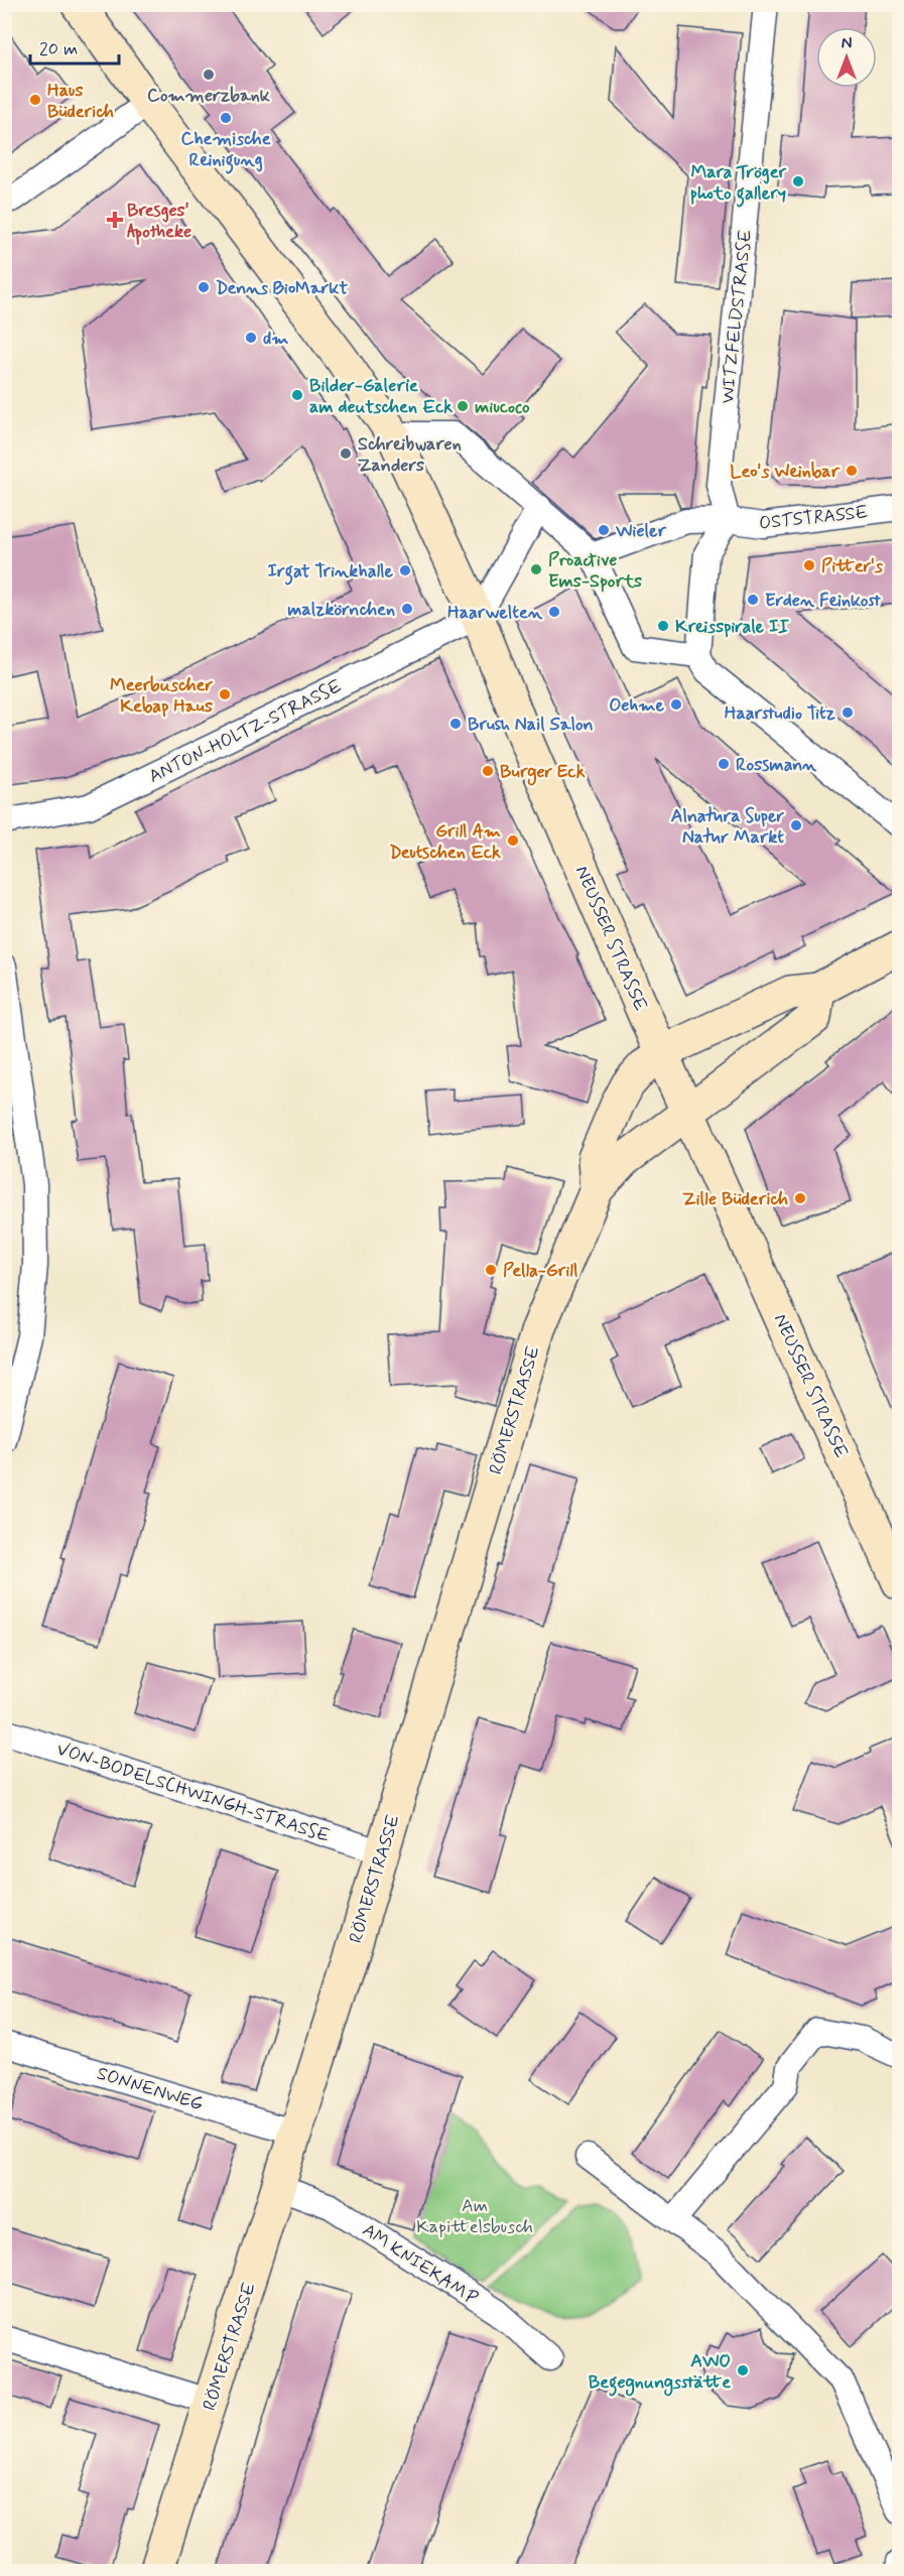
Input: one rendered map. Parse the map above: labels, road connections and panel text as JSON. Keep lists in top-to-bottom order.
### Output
{
  "streets": {
    "main road": ["NEUSSER STRASSE", "RÖMERSTRASSE"],
    "street": [
      "WITZFELDSTRASSE",
      "OSTSTRASSE",
      "ANTON-HOLTZ-STRASSE",
      "VON-BODELSCHWINGH-STRASSE",
      "SONNENWEG",
      "AM KNIEKAMP"
    ]
  },
  "crossings": [
    ["WITZFELDSTRASSE", "OSTSTRASSE"],
    ["ANTON-HOLTZ-STRASSE", "NEUSSER STRASSE"],
    ["NEUSSER STRASSE", "RÖMERSTRASSE"],
    ["RÖMERSTRASSE", "VON-BODELSCHWINGH-STRASSE"],
    ["RÖMERSTRASSE", "SONNENWEG"],
    ["RÖMERSTRASSE", "AM KNIEKAMP"]
  ],
  "parks": ["Am Kapittelsbusch"],
  "places": {
    "other": [
      "Commerzbank",
      "Haus Büderich",
      "Chemische Reinigung",
      "Mara Tröger photo gallery",
      "Denns BioMarkt",
      "dm",
      "Bilder-Galerie am deutschen Eck",
      "miucoco",
      "Schreibwaren Zanders",
      "Leo's Weinbar",
      "Wieler",
      "Pitter's",
      "Proactive Ems-Sports",
      "Irgat Trinkhalle",
      "Erden Feinkost",
      "malzkörnchen",
      "Haarwelten",
      "Kreisspirale II",
      "Meerbuscher Kebap Haus",
      "Oehme",
      "Haarstudio Titz",
      "Brush Nail Salon",
      "Rossmann",
      "Burger Eck",
      "Alnatura Super Natur Markt",
      "Grill Am Deutschen Eck",
      "Zille Büderich",
      "Pella-Grill",
      "AWO Begegnungsstätte"
    ],
    "health": ["Bresges' Apotheke"]
  },
  "scale_bar": "20 m",
  "north": "top"
}
